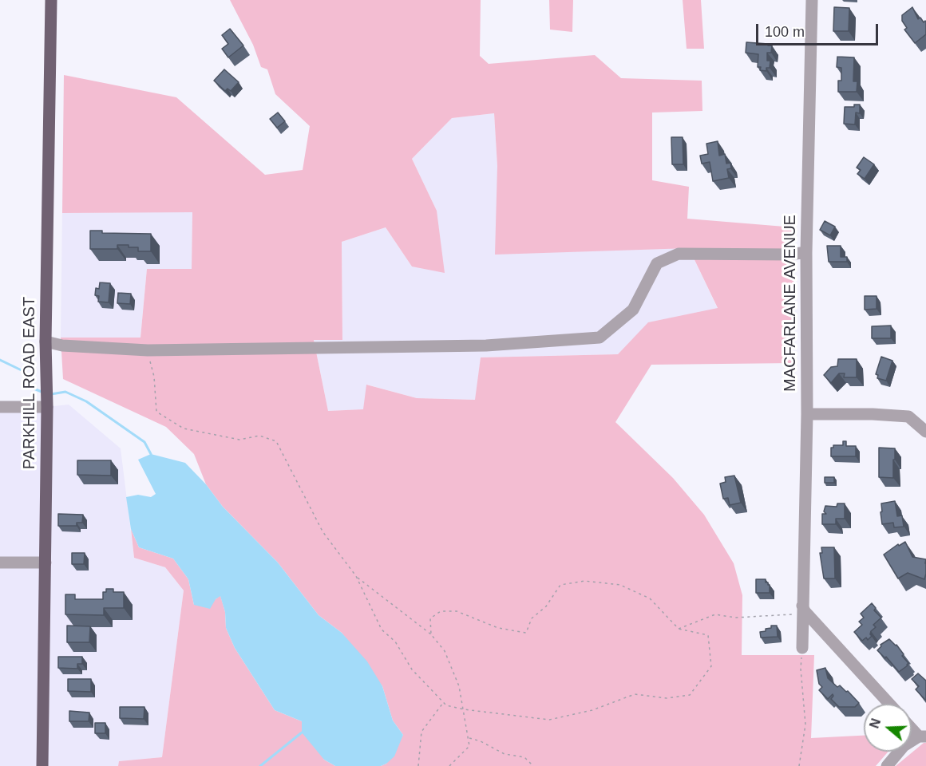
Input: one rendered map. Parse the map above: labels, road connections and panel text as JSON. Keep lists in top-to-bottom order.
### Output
{
  "streets": {
    "main road": ["PARKHILL ROAD EAST"],
    "street": ["MACFARLANE AVENUE"]
  },
  "scale_bar": "100 m",
  "north": "left"
}
